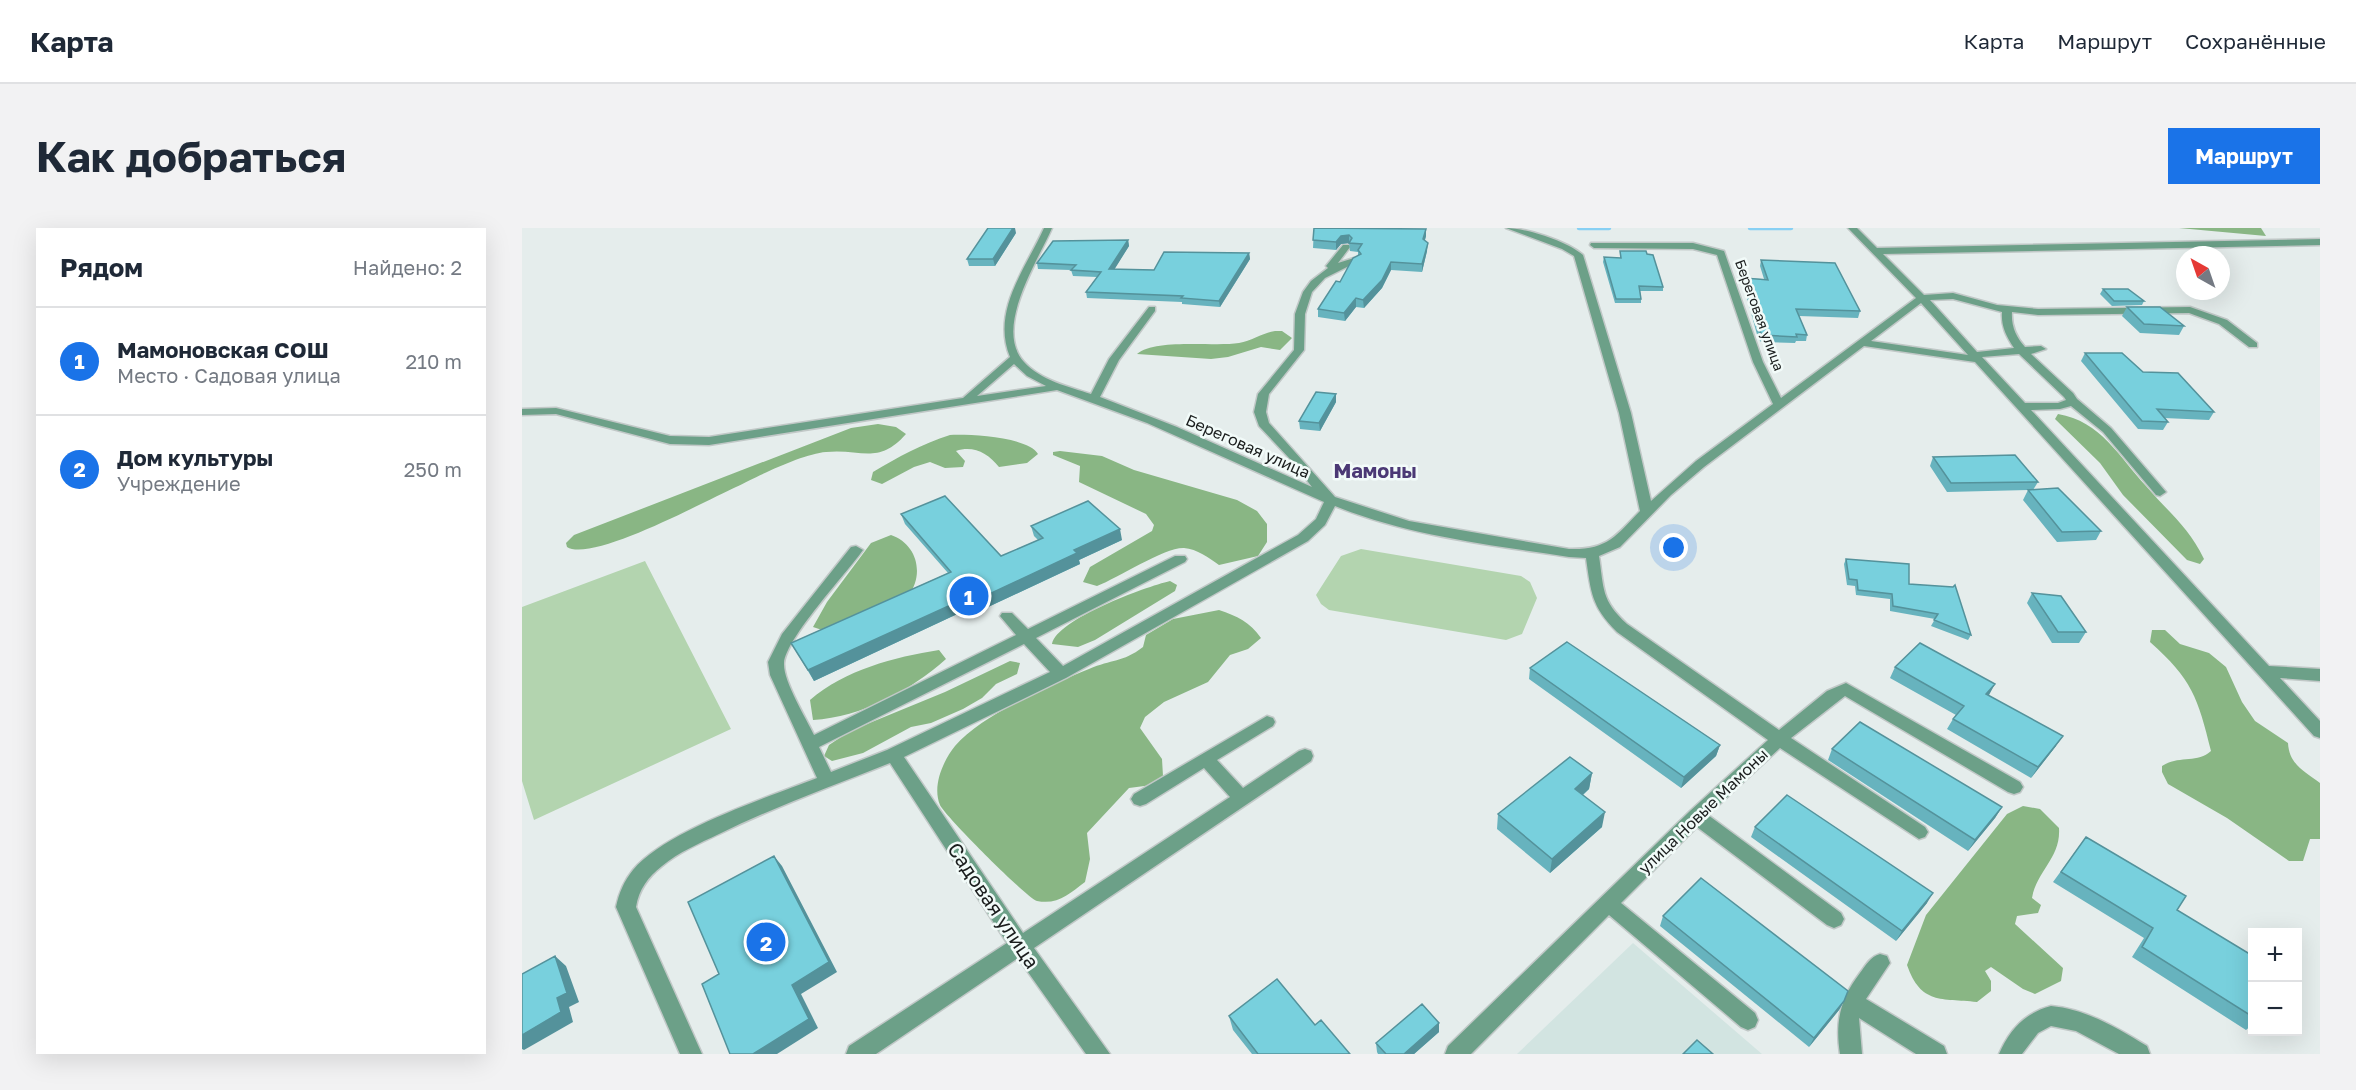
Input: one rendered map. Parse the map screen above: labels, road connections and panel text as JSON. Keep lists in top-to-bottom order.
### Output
{
  "streets": {
    "street": ["Береговая улица", "улица Новые Мамоны", "Садовая улица"]
  },
  "crossings": [
    ["Береговая улица", "улица Новые Мамоны"]
  ],
  "districts": ["Мамоны"],
  "north": "top left",
  "page": {
    "header": "Карта",
    "nav": ["Карта", "Маршрут", "Сохранённые"],
    "buttons": "Маршрут",
    "title": "Как добраться",
    "heading": ["Рядом", "Найдено: 2"],
    "list": [
      {
        "mark": "1",
        "name": "Мамоновская СОШ",
        "note": "Место · Садовая улица",
        "value": "210 m"
      },
      {
        "mark": "2",
        "name": "Дом культуры",
        "note": "Учреждение",
        "value": "250 m"
      }
    ],
    "pins": ["1", "2"],
    "map_buttons": ["+", "−"]
  }
}
